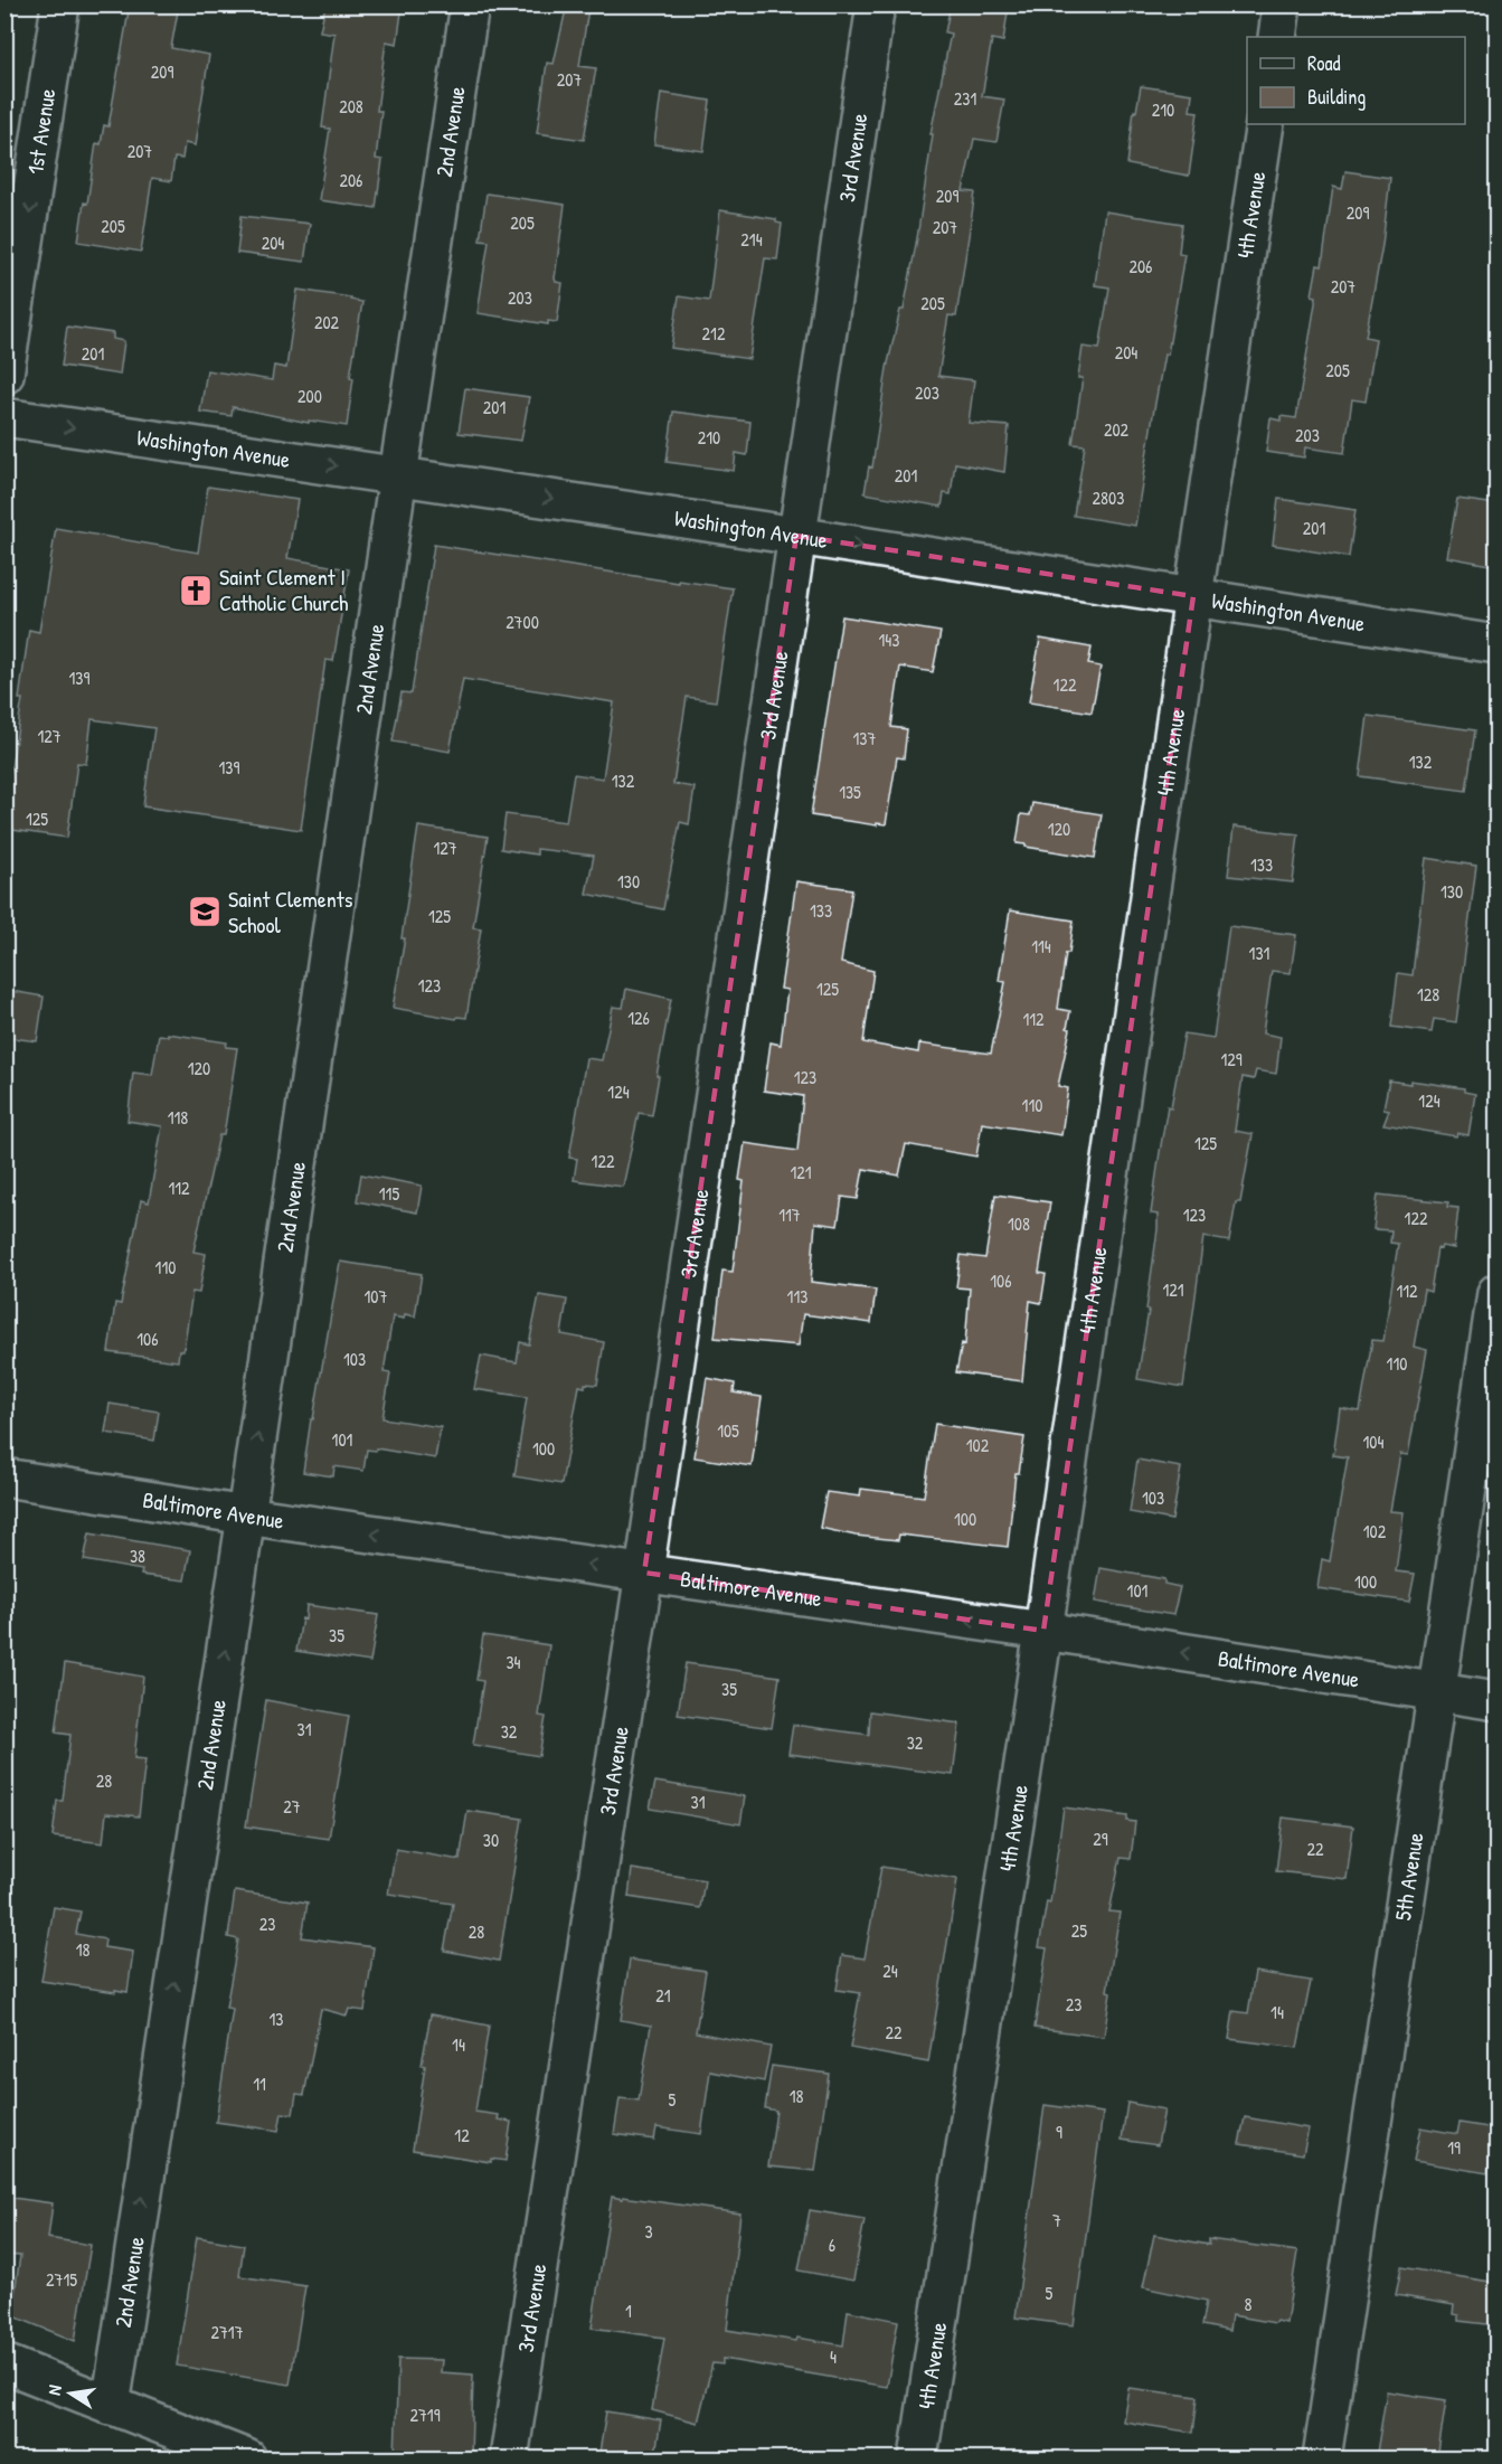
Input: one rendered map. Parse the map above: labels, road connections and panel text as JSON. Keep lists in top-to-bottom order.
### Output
{
  "streets": {
    "street": [
      "2nd Avenue",
      "1st Avenue",
      "3rd Avenue",
      "4th Avenue",
      "Washington Avenue",
      "Baltimore Avenue",
      "5th Avenue"
    ]
  },
  "crossings": [
    ["2nd Avenue", "Washington Avenue"],
    ["2nd Avenue", "Baltimore Avenue"],
    ["3rd Avenue", "Washington Avenue"],
    ["3rd Avenue", "Baltimore Avenue"],
    ["4th Avenue", "Washington Avenue"],
    ["4th Avenue", "Baltimore Avenue"],
    ["Baltimore Avenue", "5th Avenue"]
  ],
  "one_way": [
    "2nd Avenue",
    "1st Avenue",
    "Washington Avenue",
    "Baltimore Avenue"
  ],
  "places": {
    "church": ["Saint Clement I Catholic Church"],
    "school or university": ["Saint Clements School"]
  },
  "house_numbers": [
    "209",
    "207",
    "231",
    "208",
    "210",
    "207",
    "206",
    "209",
    "209",
    "205",
    "205",
    "207",
    "214",
    "204",
    "206",
    "207",
    "203",
    "205",
    "202",
    "212",
    "204",
    "201",
    "205",
    "203",
    "200",
    "201",
    "202",
    "203",
    "210",
    "201",
    "2803",
    "201",
    "2700",
    "143",
    "139",
    "122",
    "127",
    "137",
    "132",
    "139",
    "132",
    "135",
    "125",
    "120",
    "127",
    "133",
    "130",
    "130",
    "133",
    "125",
    "114",
    "131",
    "123",
    "125",
    "128",
    "126",
    "112",
    "129",
    "120",
    "123",
    "124",
    "124",
    "110",
    "118",
    "125",
    "122",
    "121",
    "112",
    "115",
    "117",
    "123",
    "122",
    "108",
    "110",
    "106",
    "121",
    "112",
    "107",
    "113",
    "106",
    "103",
    "110",
    "105",
    "101",
    "104",
    "102",
    "100",
    "103",
    "100",
    "102",
    "38",
    "100",
    "101",
    "35",
    "34",
    "35",
    "31",
    "32",
    "32",
    "28",
    "31",
    "27",
    "29",
    "30",
    "22",
    "23",
    "25",
    "28",
    "18",
    "24",
    "21",
    "23",
    "14",
    "13",
    "22",
    "14",
    "11",
    "18",
    "5",
    "9",
    "12",
    "19",
    "7",
    "3",
    "6",
    "2715",
    "5",
    "8",
    "1",
    "2717",
    "4",
    "2719"
  ],
  "legend": ["Road", "Building"],
  "north": "left"
}
